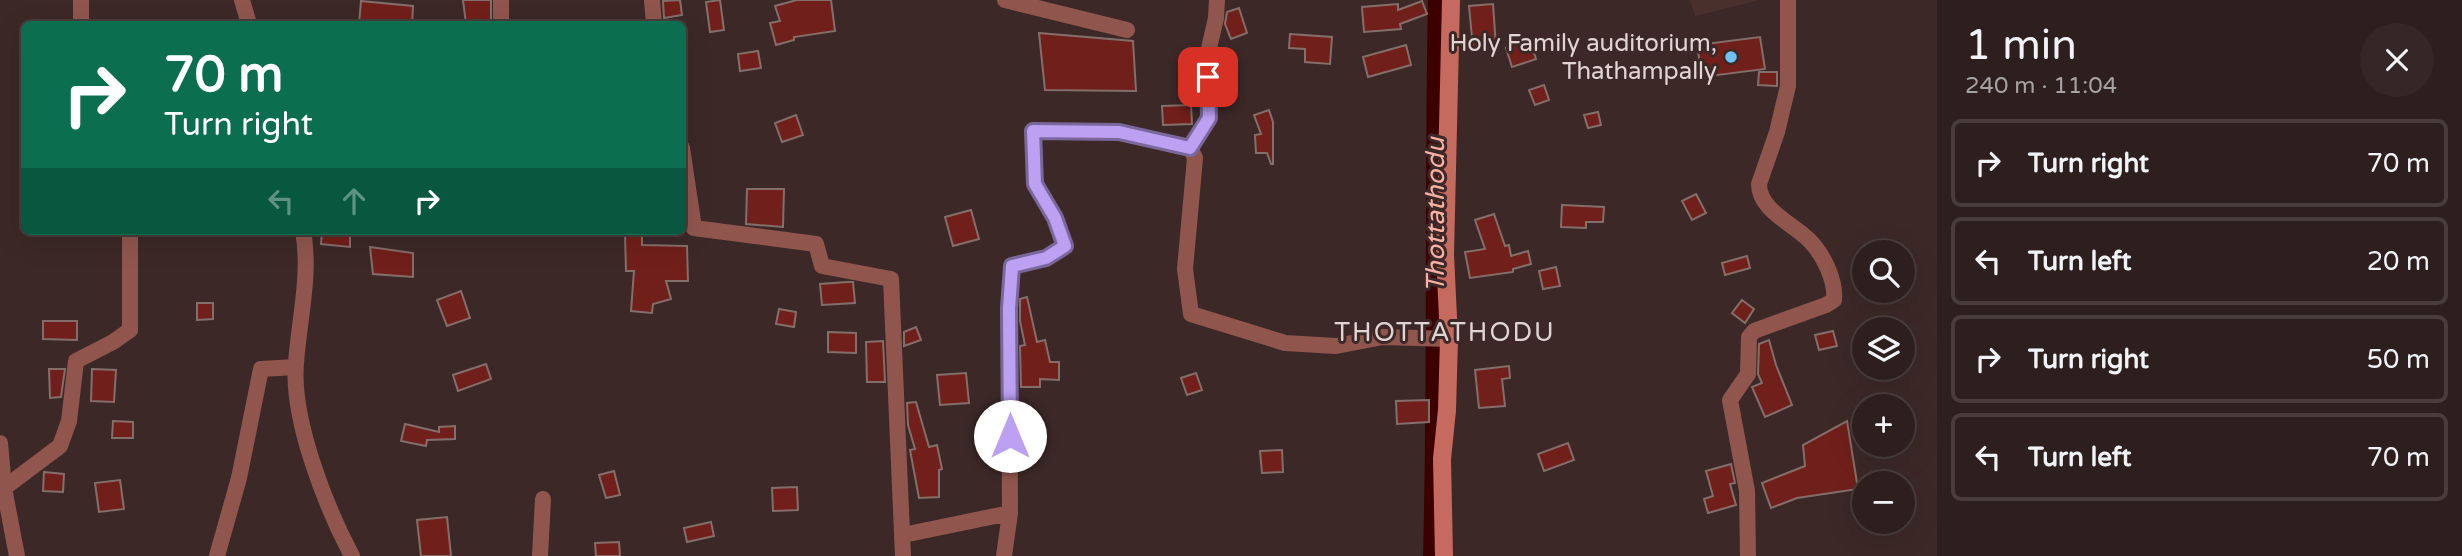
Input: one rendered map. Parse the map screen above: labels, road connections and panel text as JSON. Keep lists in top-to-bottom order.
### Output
{
  "districts": ["THOTTATHODU"],
  "water": ["Thottathodu"],
  "places": ["Holy Family auditorium, Thathampally"],
  "page": {
    "heading": ["1 min", "240 m · 11:04"],
    "turn": ["70 m", "Turn right"],
    "list": [
      {
        "name": "Turn right",
        "value": "70 m"
      },
      {
        "name": "Turn left",
        "value": "20 m"
      },
      {
        "name": "Turn right",
        "value": "50 m"
      },
      {
        "name": "Turn left",
        "value": "70 m"
      }
    ],
    "map_buttons": ["+", "−"]
  }
}
